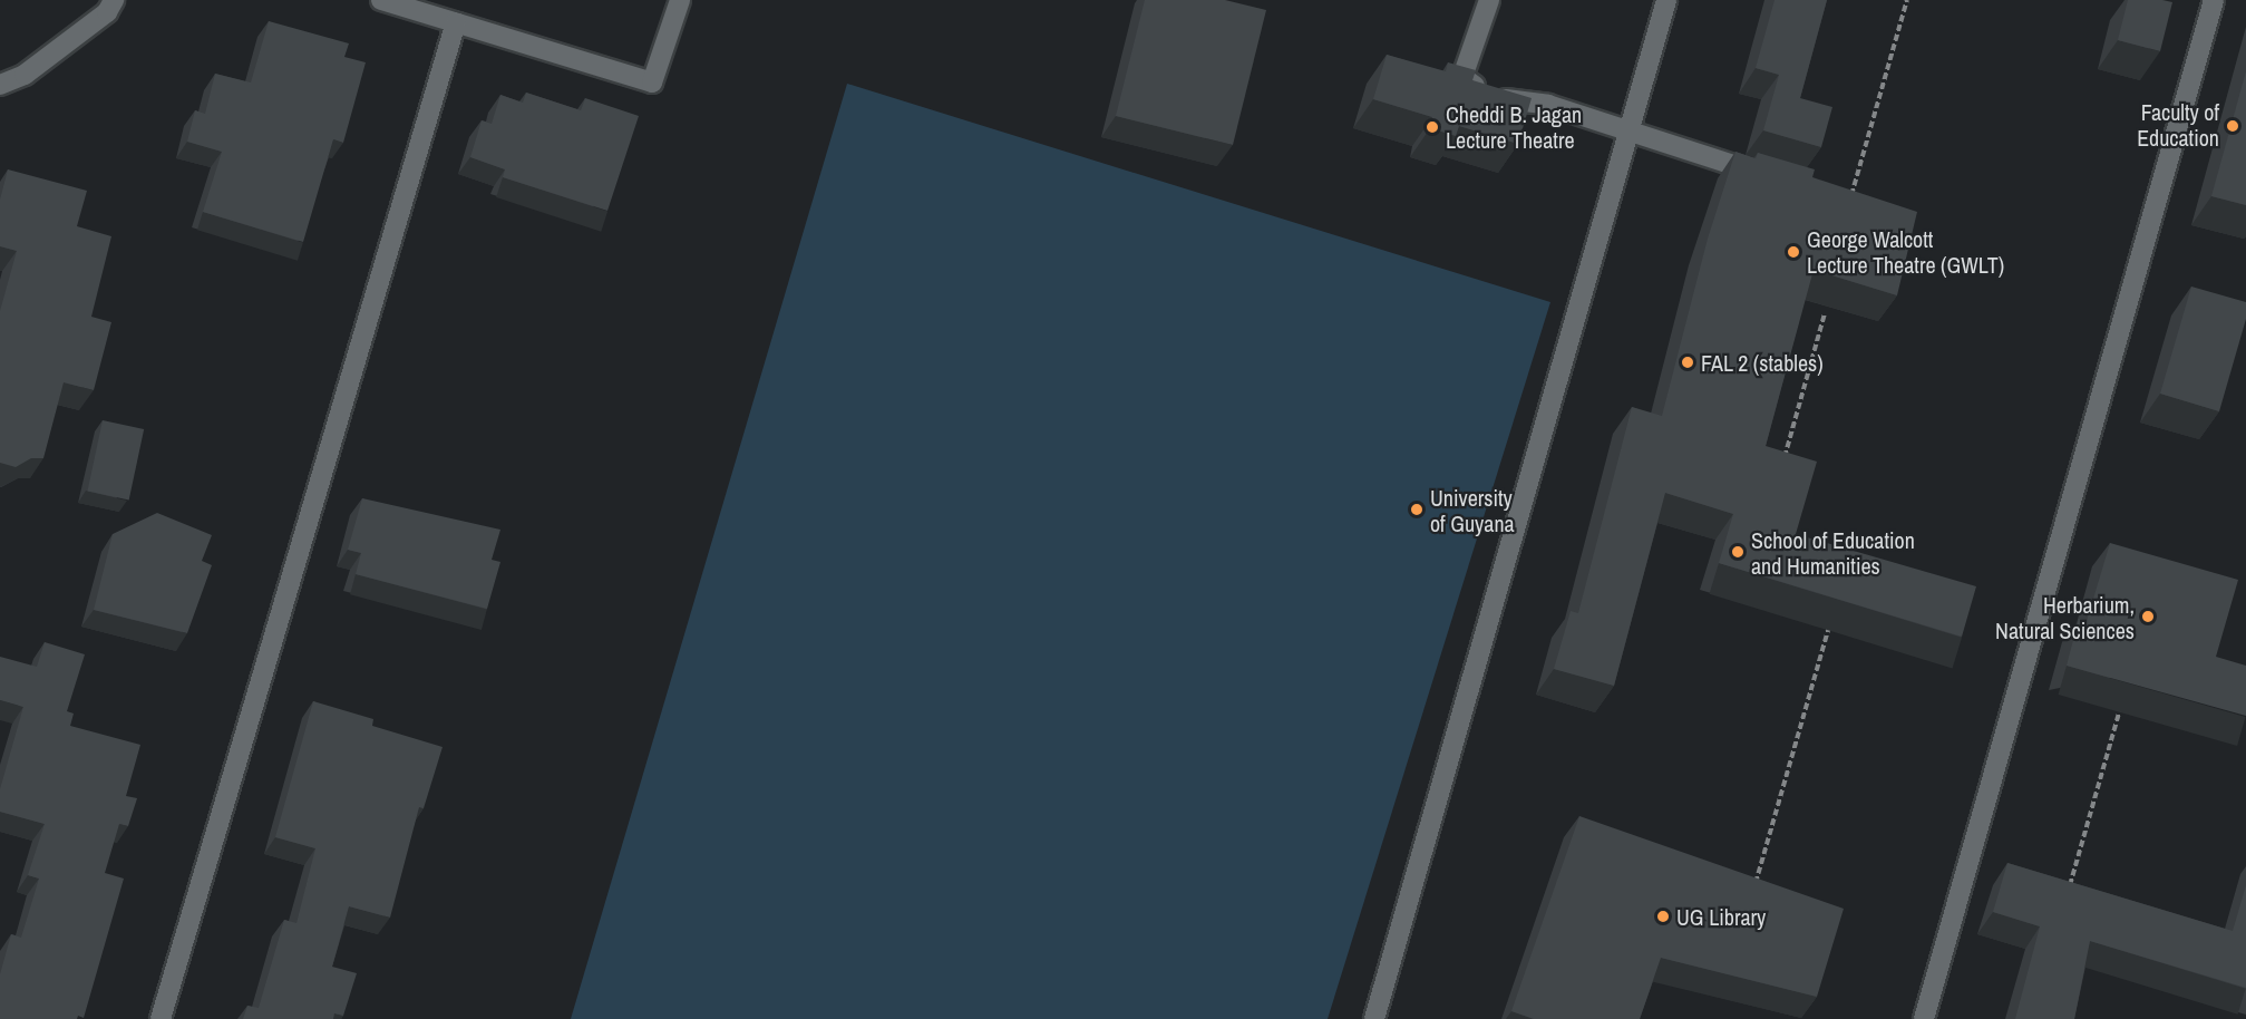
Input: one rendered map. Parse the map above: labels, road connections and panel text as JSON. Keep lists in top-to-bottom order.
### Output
{
  "places": [
    "Faculty of Education",
    "Cheddi B. Jagan Lecture Theatre",
    "George Walcott Lecture Theatre (GWLT)",
    "FAL 2 (stables)",
    "University of Guyana",
    "School of Education and Humanities",
    "Herbarium, Natural Sciences",
    "UG Library"
  ]
}
